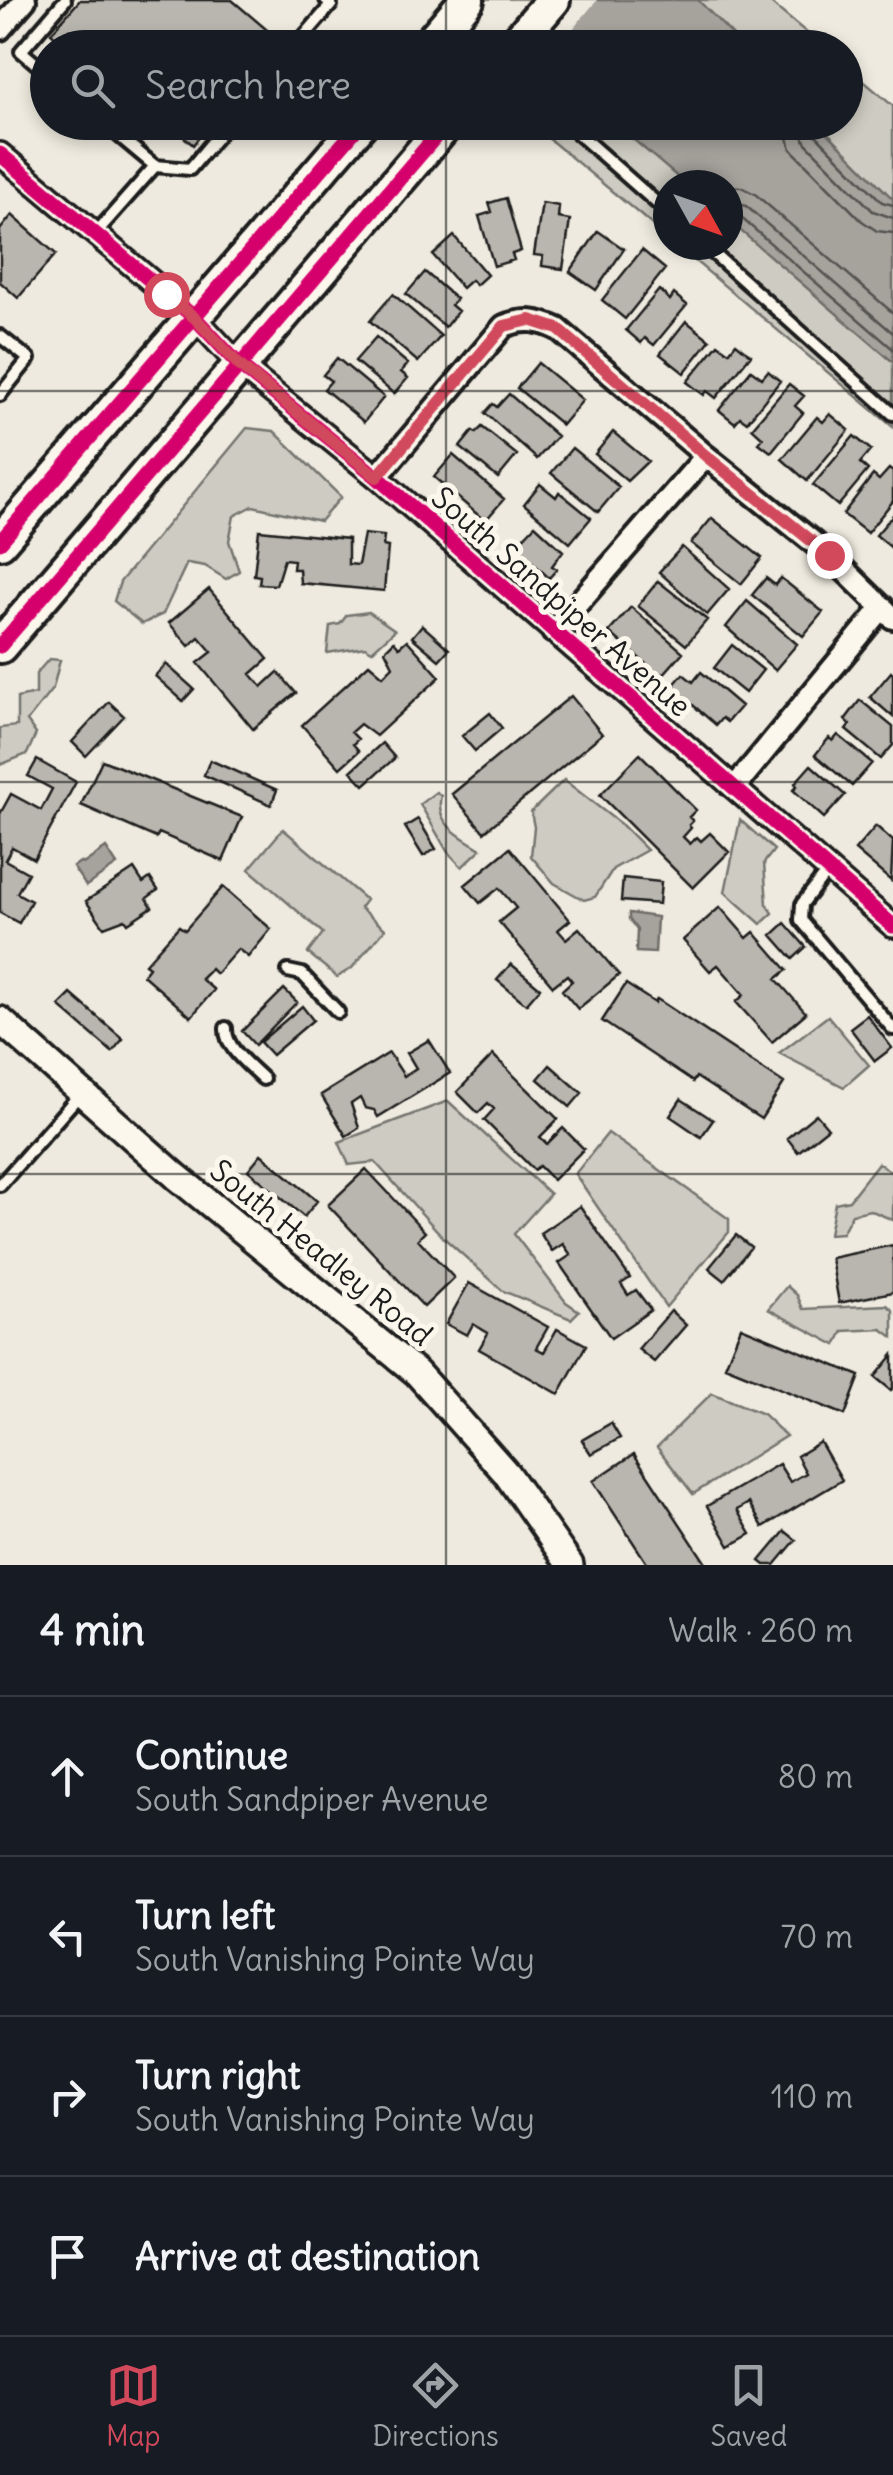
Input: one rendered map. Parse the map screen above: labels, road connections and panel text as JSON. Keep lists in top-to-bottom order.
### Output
{
  "streets": {
    "street": ["South Sandpiper Avenue", "South Headley Road"]
  },
  "north": "bottom right",
  "page": {
    "search": "Search here",
    "heading": ["4 min", "Walk · 260 m"],
    "list": [
      ["Continue", "South Sandpiper Avenue", "80 m"],
      ["Turn left", "South Vanishing Pointe Way", "70 m"],
      ["Turn right", "South Vanishing Pointe Way", "110 m"],
      "Arrive at destination"
    ],
    "nav": ["Map", "Directions", "Saved"]
  }
}
